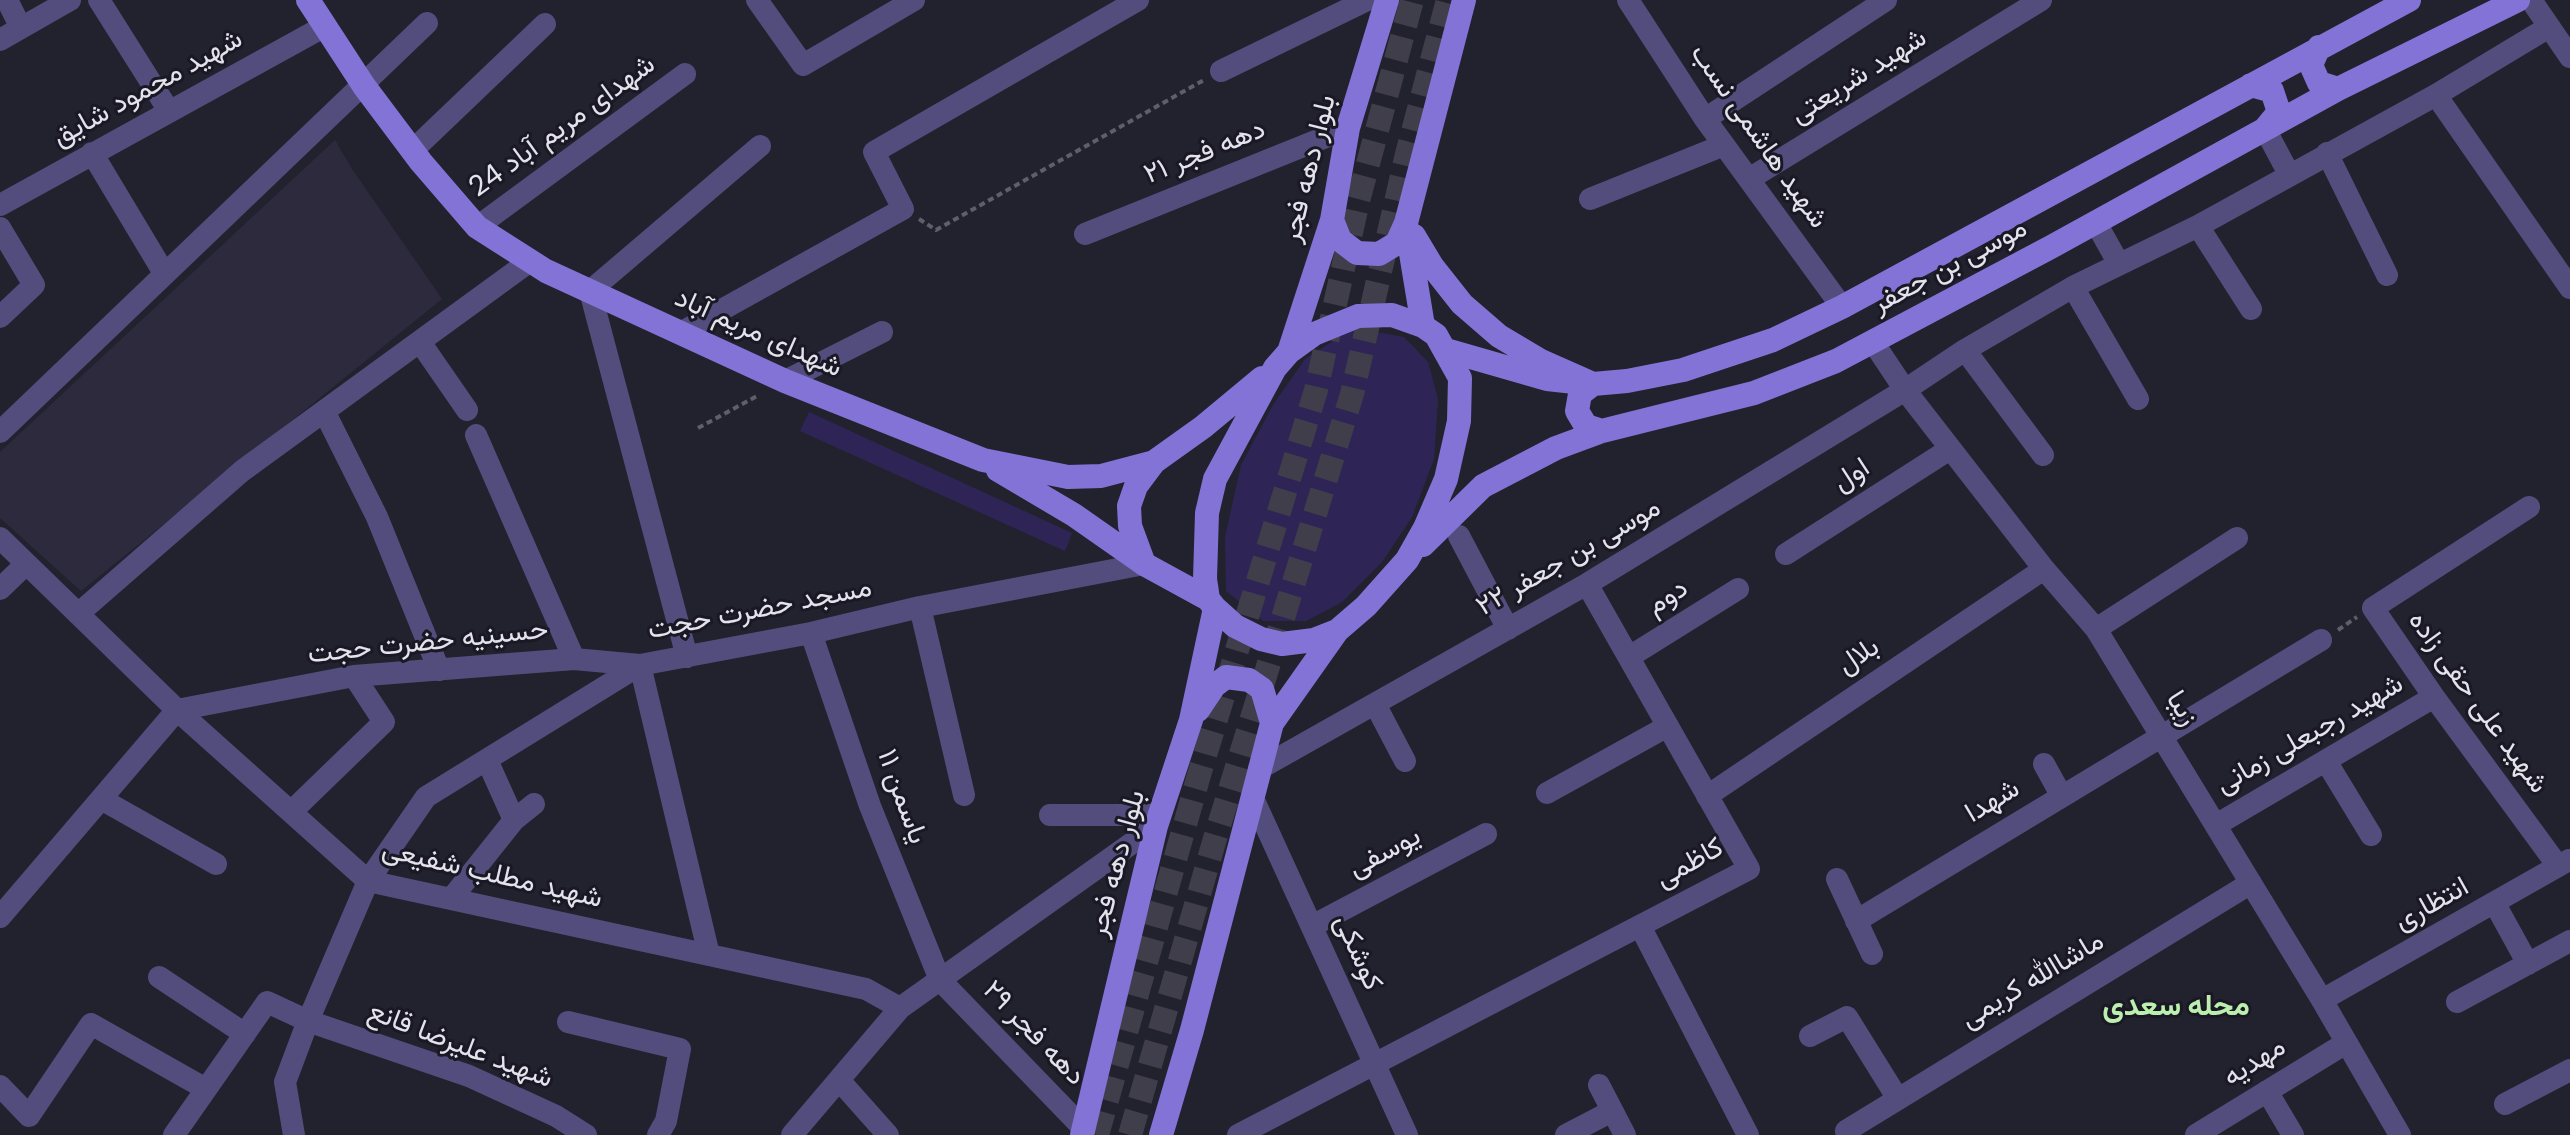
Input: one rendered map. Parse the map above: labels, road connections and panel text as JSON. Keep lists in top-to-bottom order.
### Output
{
  "streets": {
    "main road": ["بلوار دهه فجر", "موسی بن جعفر", "شهدای مریم آباد"],
    "street": [
      "شهید شریعتی",
      "شهید محمود شایق",
      "24 شهدای مریم آباد",
      "شهید هاشمی نسب",
      "دهه فجر ۲۱",
      "اول",
      "موسی بن جعفر ۲۲",
      "دوم",
      "مسجد حضرت حجت",
      "حسینیه حضرت حجت",
      "بلال",
      "شهید علی حقی زاده",
      "زیبا",
      "شهید رجبعلی زمانی",
      "یاسمن ۱۱",
      "شهدا",
      "یوسفی",
      "کاظمی",
      "شهید مطلب شفیعی",
      "انتظاری",
      "کوشکی",
      "ماشاالله کریمی",
      "دهه فجر ۲۹",
      "شهید علیرضا قانع",
      "مهدیه"
    ]
  },
  "crossings": [
    ["شهید شریعتی", "شهید هاشمی نسب"],
    ["شهید محمود شایق", "شهدای مریم آباد"],
    ["24 شهدای مریم آباد", "شهدای مریم آباد"],
    ["شهید هاشمی نسب", "موسی بن جعفر"],
    ["دهه فجر ۲۱", "بلوار دهه فجر"],
    ["بلوار دهه فجر", "شهدای مریم آباد"],
    ["بلوار دهه فجر", "دهه فجر ۲۹"],
    ["موسی بن جعفر", "زیبا"],
    ["اول", "زیبا"],
    ["موسی بن جعفر ۲۲", "زیبا"],
    ["موسی بن جعفر ۲۲", "کاظمی"],
    ["دوم", "کاظمی"],
    ["مسجد حضرت حجت", "حسینیه حضرت حجت"],
    ["مسجد حضرت حجت", "یاسمن ۱۱"],
    ["مسجد حضرت حجت", "شهید مطلب شفیعی"],
    ["مسجد حضرت حجت", "شهید علیرضا قانع"],
    ["حسینیه حضرت حجت", "شهید مطلب شفیعی"],
    ["بلال", "زیبا"],
    ["بلال", "کاظمی"],
    ["شهید علی حقی زاده", "شهید رجبعلی زمانی"],
    ["شهید علی حقی زاده", "انتظاری"],
    ["زیبا", "شهید رجبعلی زمانی"],
    ["زیبا", "شهدا"],
    ["زیبا", "انتظاری"],
    ["زیبا", "ماشاالله کریمی"],
    ["زیبا", "مهدیه"],
    ["یاسمن ۱۱", "دهه فجر ۲۹"],
    ["یوسفی", "کوشکی"],
    ["کاظمی", "کوشکی"]
  ],
  "districts": ["محله سعدی"]
}
